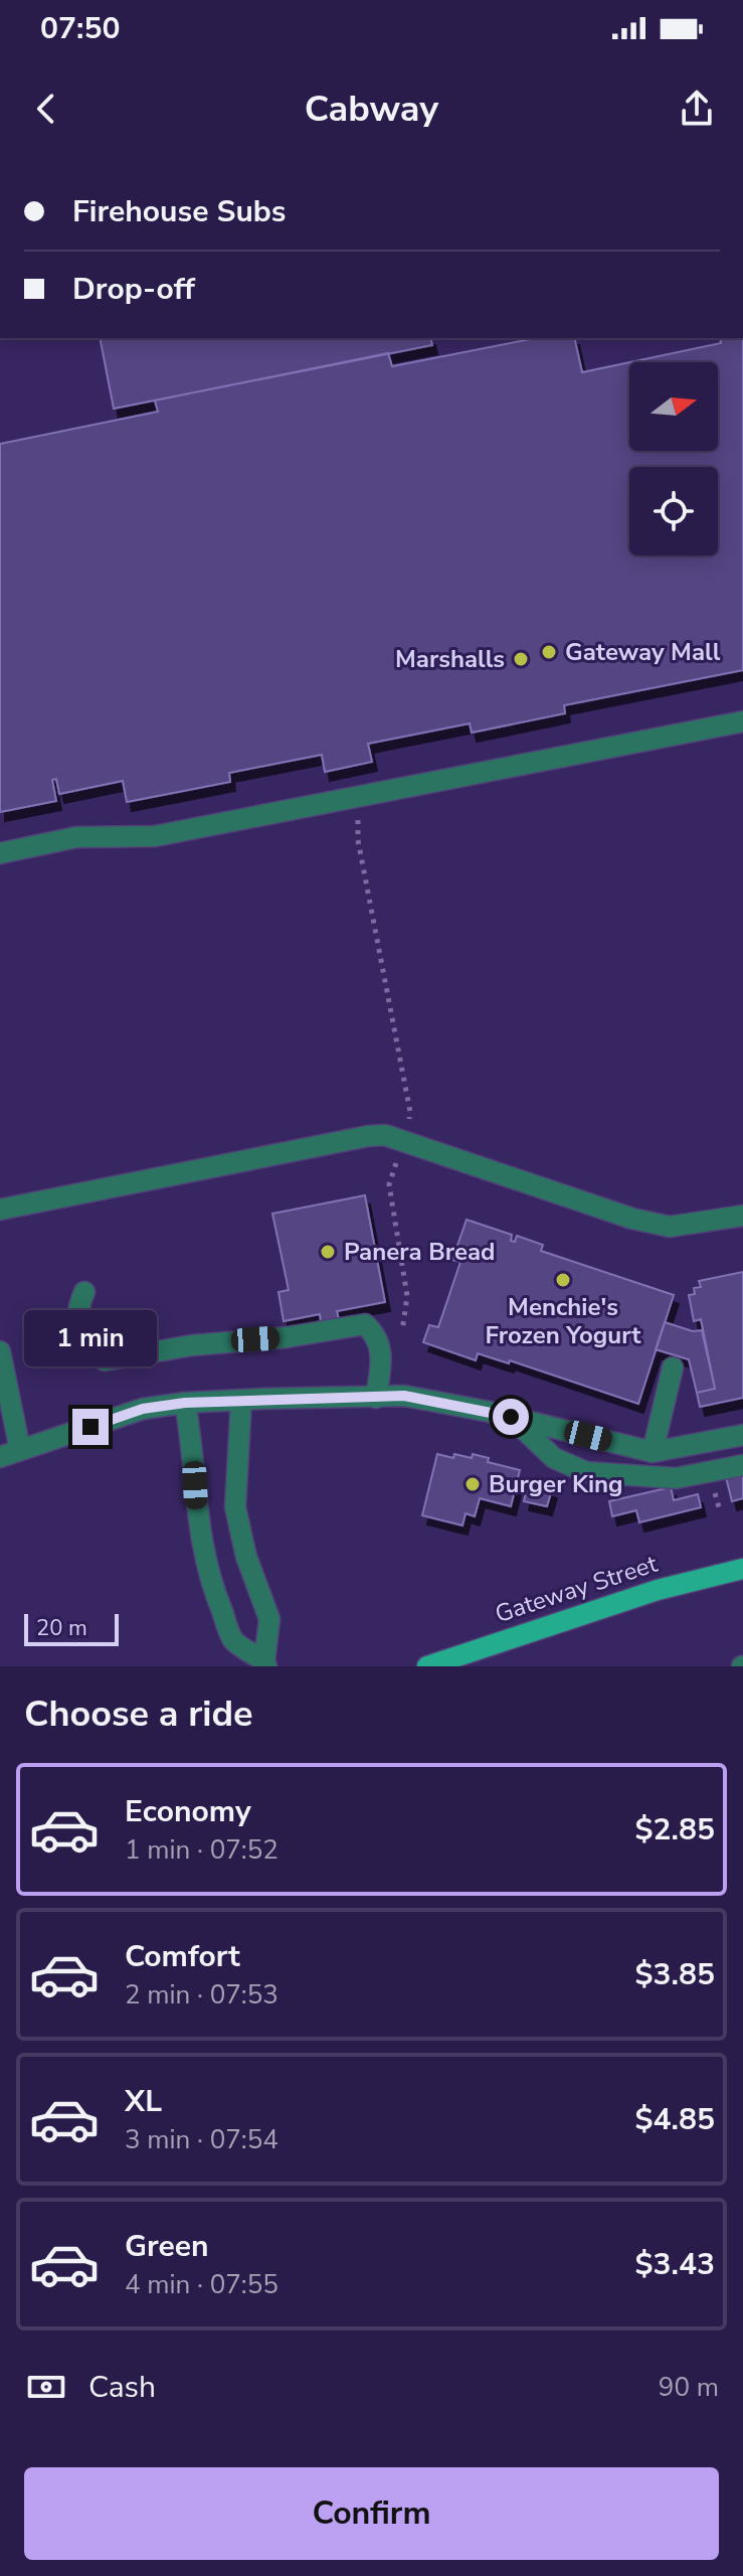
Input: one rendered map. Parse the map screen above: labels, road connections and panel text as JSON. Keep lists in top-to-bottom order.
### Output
{
  "streets": {
    "main road": ["Gateway Street"]
  },
  "places": [
    "Gateway Mall",
    "Marshalls",
    "Panera Bread",
    "Menchie's Frozen Yogurt",
    "Burger King"
  ],
  "scale_bar": "20 m",
  "north": "right",
  "page": {
    "status": "07:50",
    "header": "Cabway",
    "banner": ["Firehouse Subs", "Drop-off"],
    "bubble": "1 min",
    "scale": "20 m",
    "heading": "Choose a ride",
    "list": [
      {
        "name": "Economy",
        "note": "1 min · 07:52",
        "value": "$2.85"
      },
      {
        "name": "Comfort",
        "note": "2 min · 07:53",
        "value": "$3.85"
      },
      {
        "name": "XL",
        "note": "3 min · 07:54",
        "value": "$4.85"
      },
      {
        "name": "Green",
        "note": "4 min · 07:55",
        "value": "$3.43"
      }
    ],
    "pay": ["Cash", "90 m"],
    "buttons": "Confirm"
  }
}
